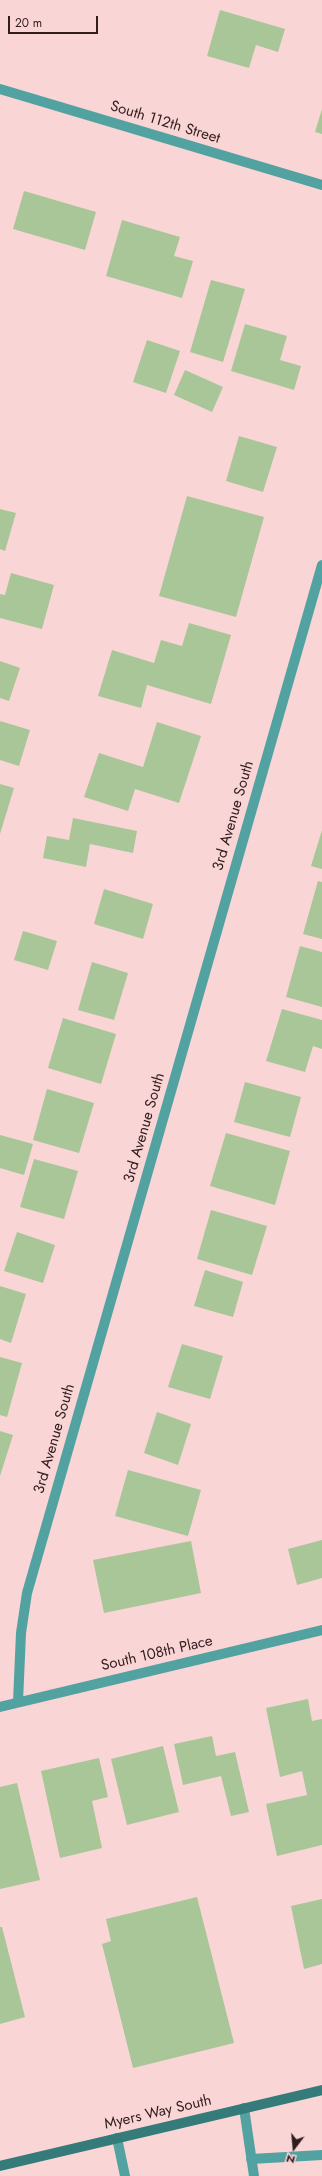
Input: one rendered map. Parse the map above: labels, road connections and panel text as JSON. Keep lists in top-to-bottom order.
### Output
{
  "streets": {
    "main road": ["Myers Way South"],
    "street": ["South 112th Street", "3rd Avenue South", "South 108th Place"]
  },
  "crossings": [
    ["3rd Avenue South", "South 108th Place"]
  ],
  "scale_bar": "20 m",
  "north": "bottom"
}
